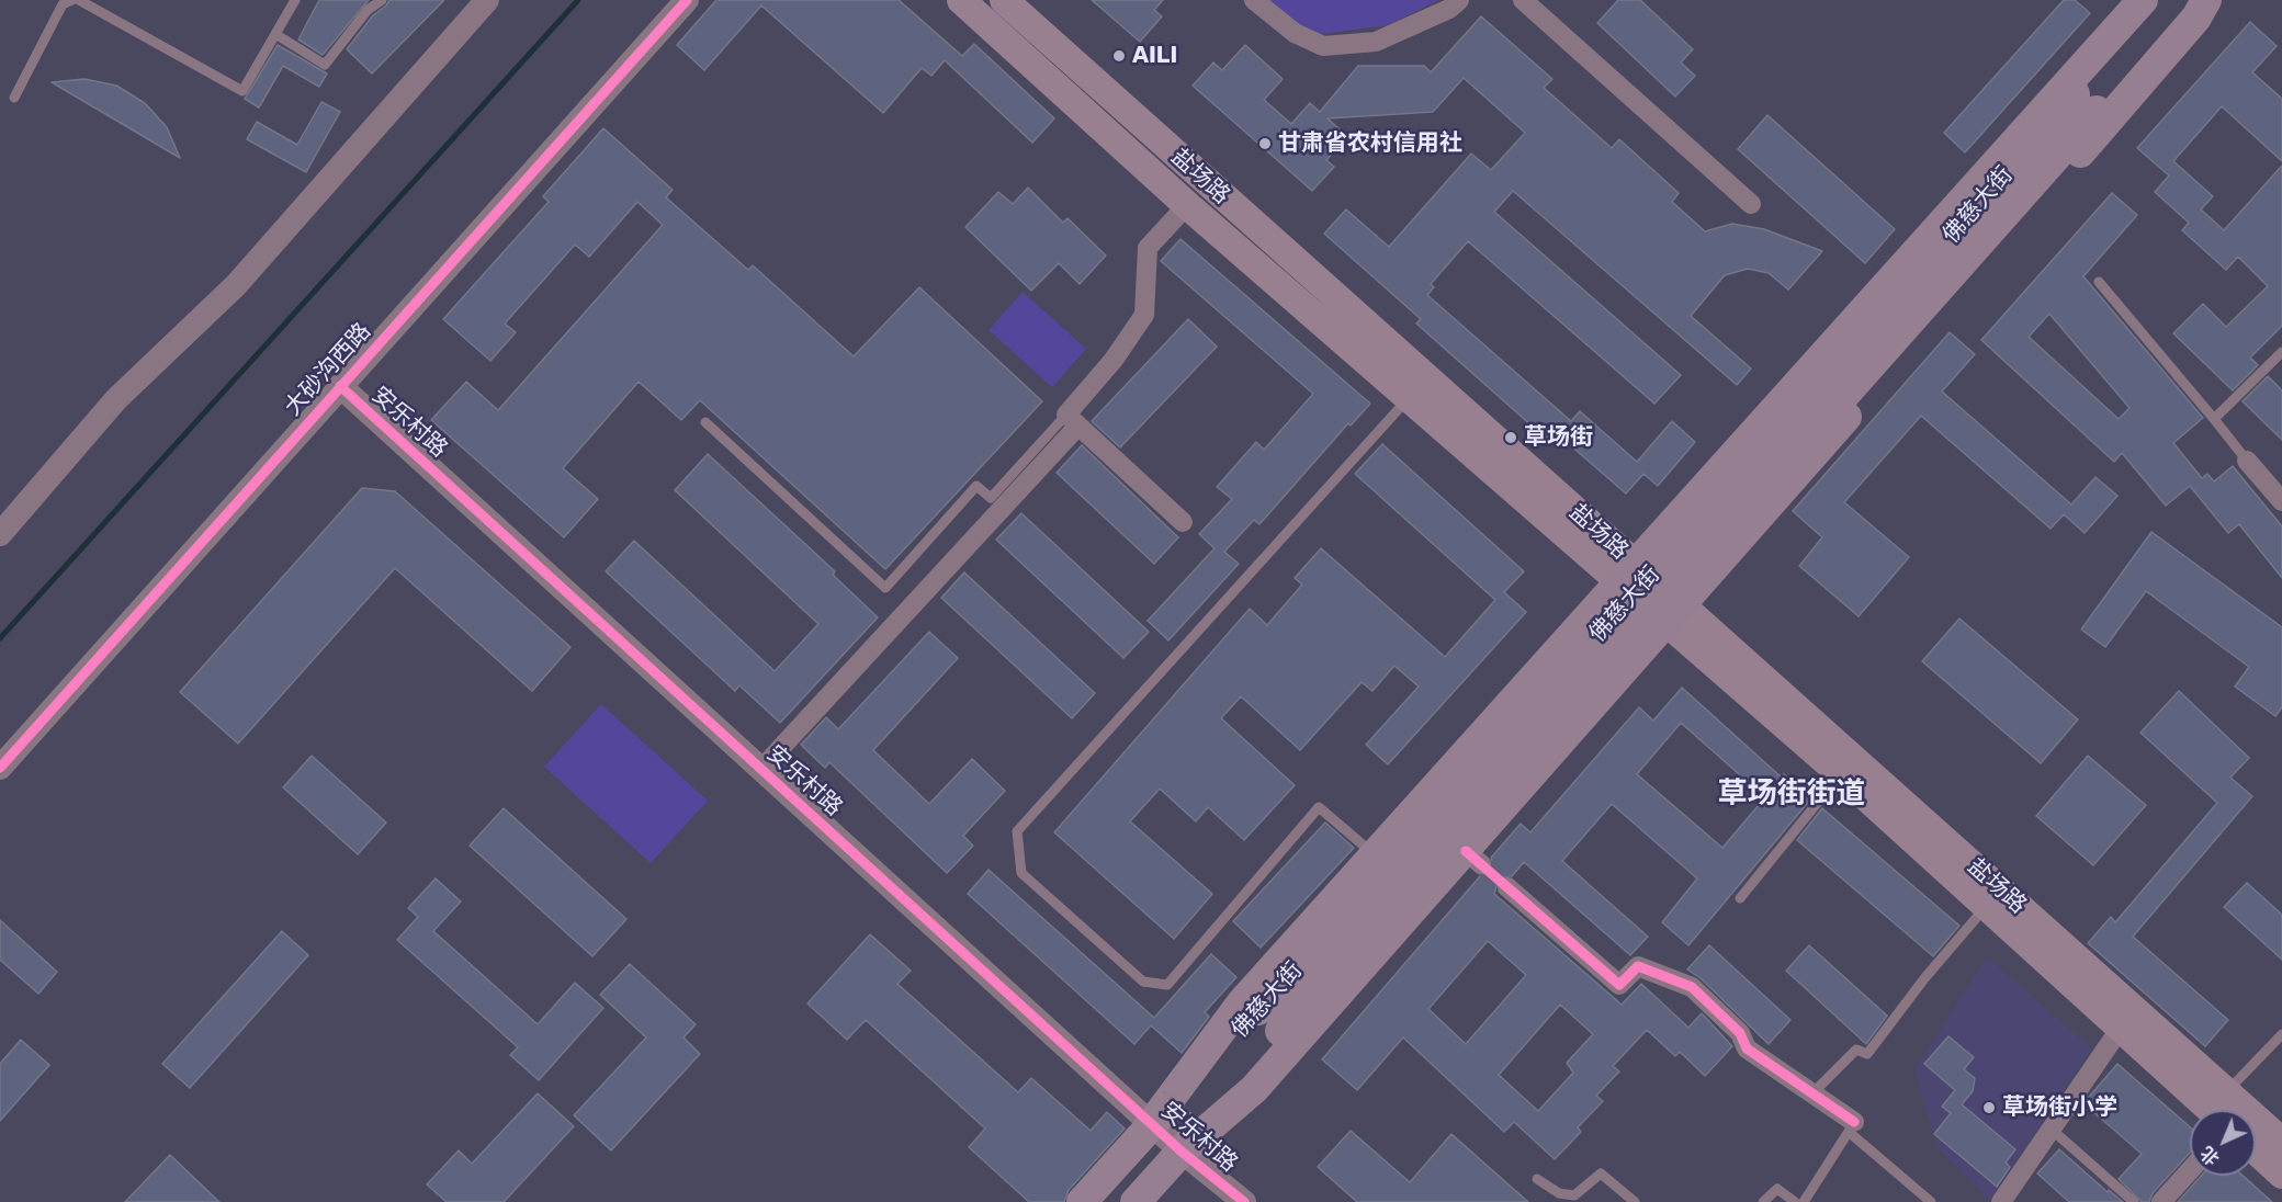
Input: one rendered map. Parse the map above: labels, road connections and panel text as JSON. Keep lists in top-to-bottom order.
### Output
{
  "streets": {
    "main road": ["盐场路", "佛慈大街"],
    "street": ["大砂沟西路", "安乐村路"]
  },
  "crossings": [
    ["佛慈大街", "安乐村路"],
    ["大砂沟西路", "安乐村路"]
  ],
  "districts": ["草场街街道"],
  "places": [
    "AILI",
    "甘肃省农村信用社",
    "草场街",
    "草场街小学"
  ],
  "north": "bottom left"
}
